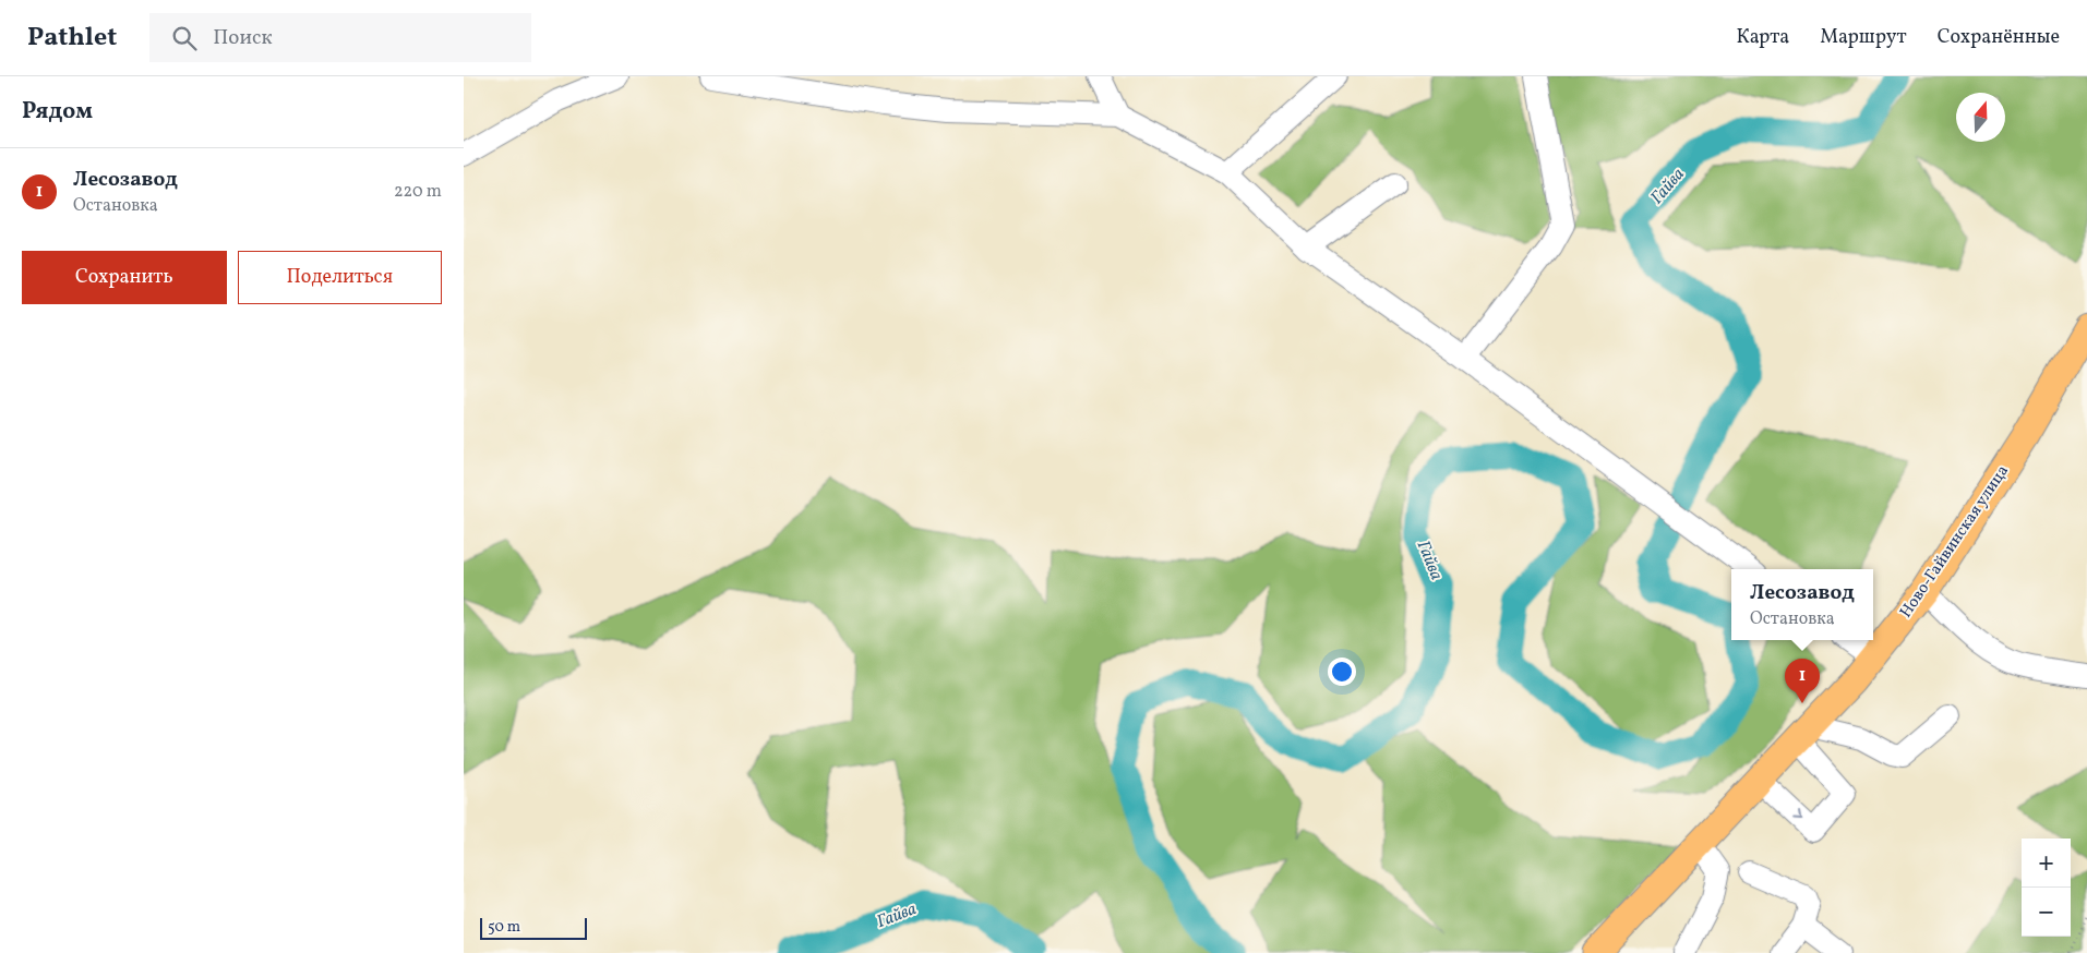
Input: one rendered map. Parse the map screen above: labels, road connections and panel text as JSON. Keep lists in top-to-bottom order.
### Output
{
  "streets": {
    "main road": ["Ново-Гайвинская улица"]
  },
  "water": ["Гайва"],
  "scale_bar": "50 m",
  "north": "top",
  "page": {
    "header": "Pathlet",
    "search": "Поиск",
    "nav": ["Карта", "Маршрут", "Сохранённые"],
    "heading": "Рядом",
    "list": [
      {
        "mark": "1",
        "name": "Лесозавод",
        "note": "Остановка",
        "value": "220 m"
      }
    ],
    "buttons": ["Сохранить", "Поделиться"],
    "popup": ["Лесозавод", "Остановка"],
    "pins": "1",
    "map_buttons": ["+", "−"],
    "scale": "50 m"
  }
}
